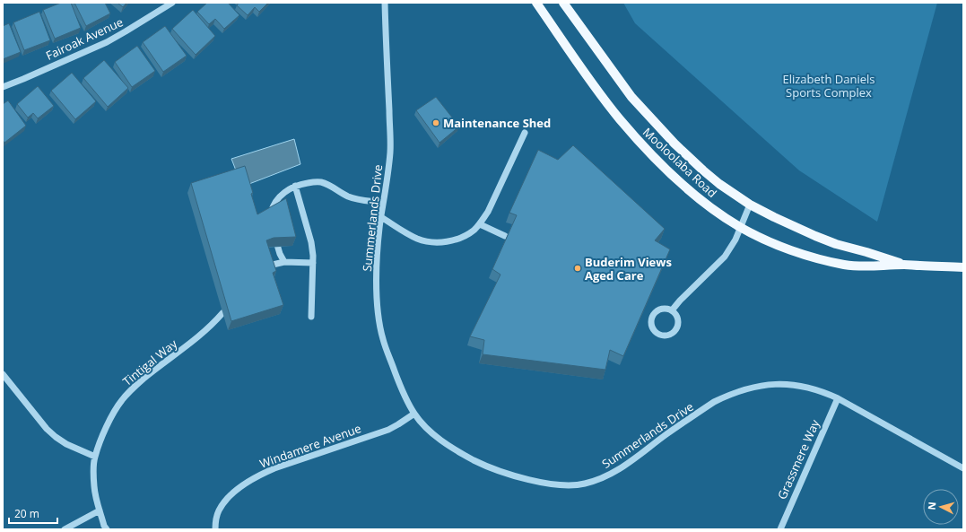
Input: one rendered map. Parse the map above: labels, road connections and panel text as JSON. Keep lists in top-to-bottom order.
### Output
{
  "streets": {
    "main road": ["Mooloolaba Road"],
    "street": [
      "Fairoak Avenue",
      "Summerlands Drive",
      "Tintigal Way",
      "Windamere Avenue",
      "Grassmere Way"
    ]
  },
  "crossings": [
    ["Summerlands Drive", "Windamere Avenue"],
    ["Summerlands Drive", "Grassmere Way"]
  ],
  "parks": ["Elizabeth Daniels Sports Complex"],
  "places": ["Maintenance Shed", "Buderim Views Aged Care"],
  "scale_bar": "20 m",
  "north": "left"
}
